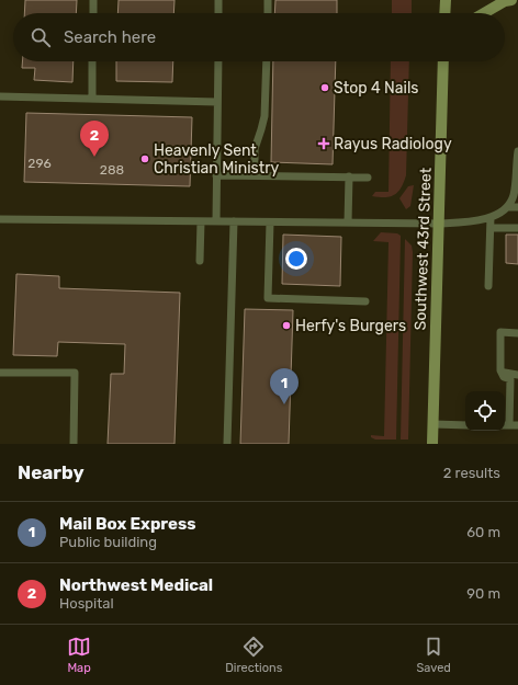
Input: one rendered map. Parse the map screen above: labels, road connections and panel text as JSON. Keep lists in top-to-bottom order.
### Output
{
  "streets": {
    "main road": ["Southwest 43rd Street"]
  },
  "places": {
    "other": ["Stop 4 Nails", "Heavenly Sent Christian Ministry", "Herfy's Burgers"],
    "health": ["Rayus Radiology"]
  },
  "house_numbers": ["296", "288"],
  "page": {
    "search": "Search here",
    "pins": ["2", "1"],
    "heading": ["Nearby", "2 results"],
    "list": [
      {
        "mark": "1",
        "name": "Mail Box Express",
        "note": "Public building",
        "value": "60 m"
      },
      {
        "mark": "2",
        "name": "Northwest Medical",
        "note": "Hospital",
        "value": "90 m"
      }
    ],
    "nav": ["Map", "Directions", "Saved"]
  }
}
